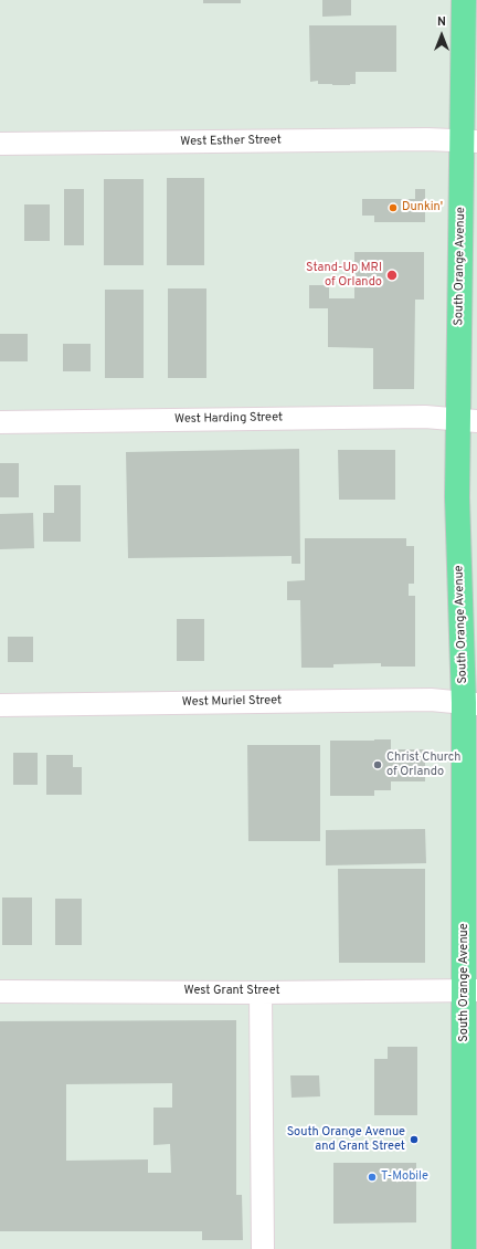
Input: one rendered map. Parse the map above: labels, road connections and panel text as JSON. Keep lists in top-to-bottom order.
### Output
{
  "streets": {
    "main road": ["South Orange Avenue"],
    "street": [
      "West Esther Street",
      "West Harding Street",
      "West Muriel Street",
      "West Grant Street"
    ]
  },
  "crossings": [
    ["West Esther Street", "South Orange Avenue"],
    ["South Orange Avenue", "West Harding Street"],
    ["South Orange Avenue", "West Muriel Street"],
    ["South Orange Avenue", "West Grant Street"]
  ],
  "places": [
    "Dunkin'",
    "Stand-Up MRI of Orlando",
    "Christ Church of Orlando",
    "South Orange Avenue and Grant Street",
    "T-Mobile"
  ],
  "north": "top"
}
